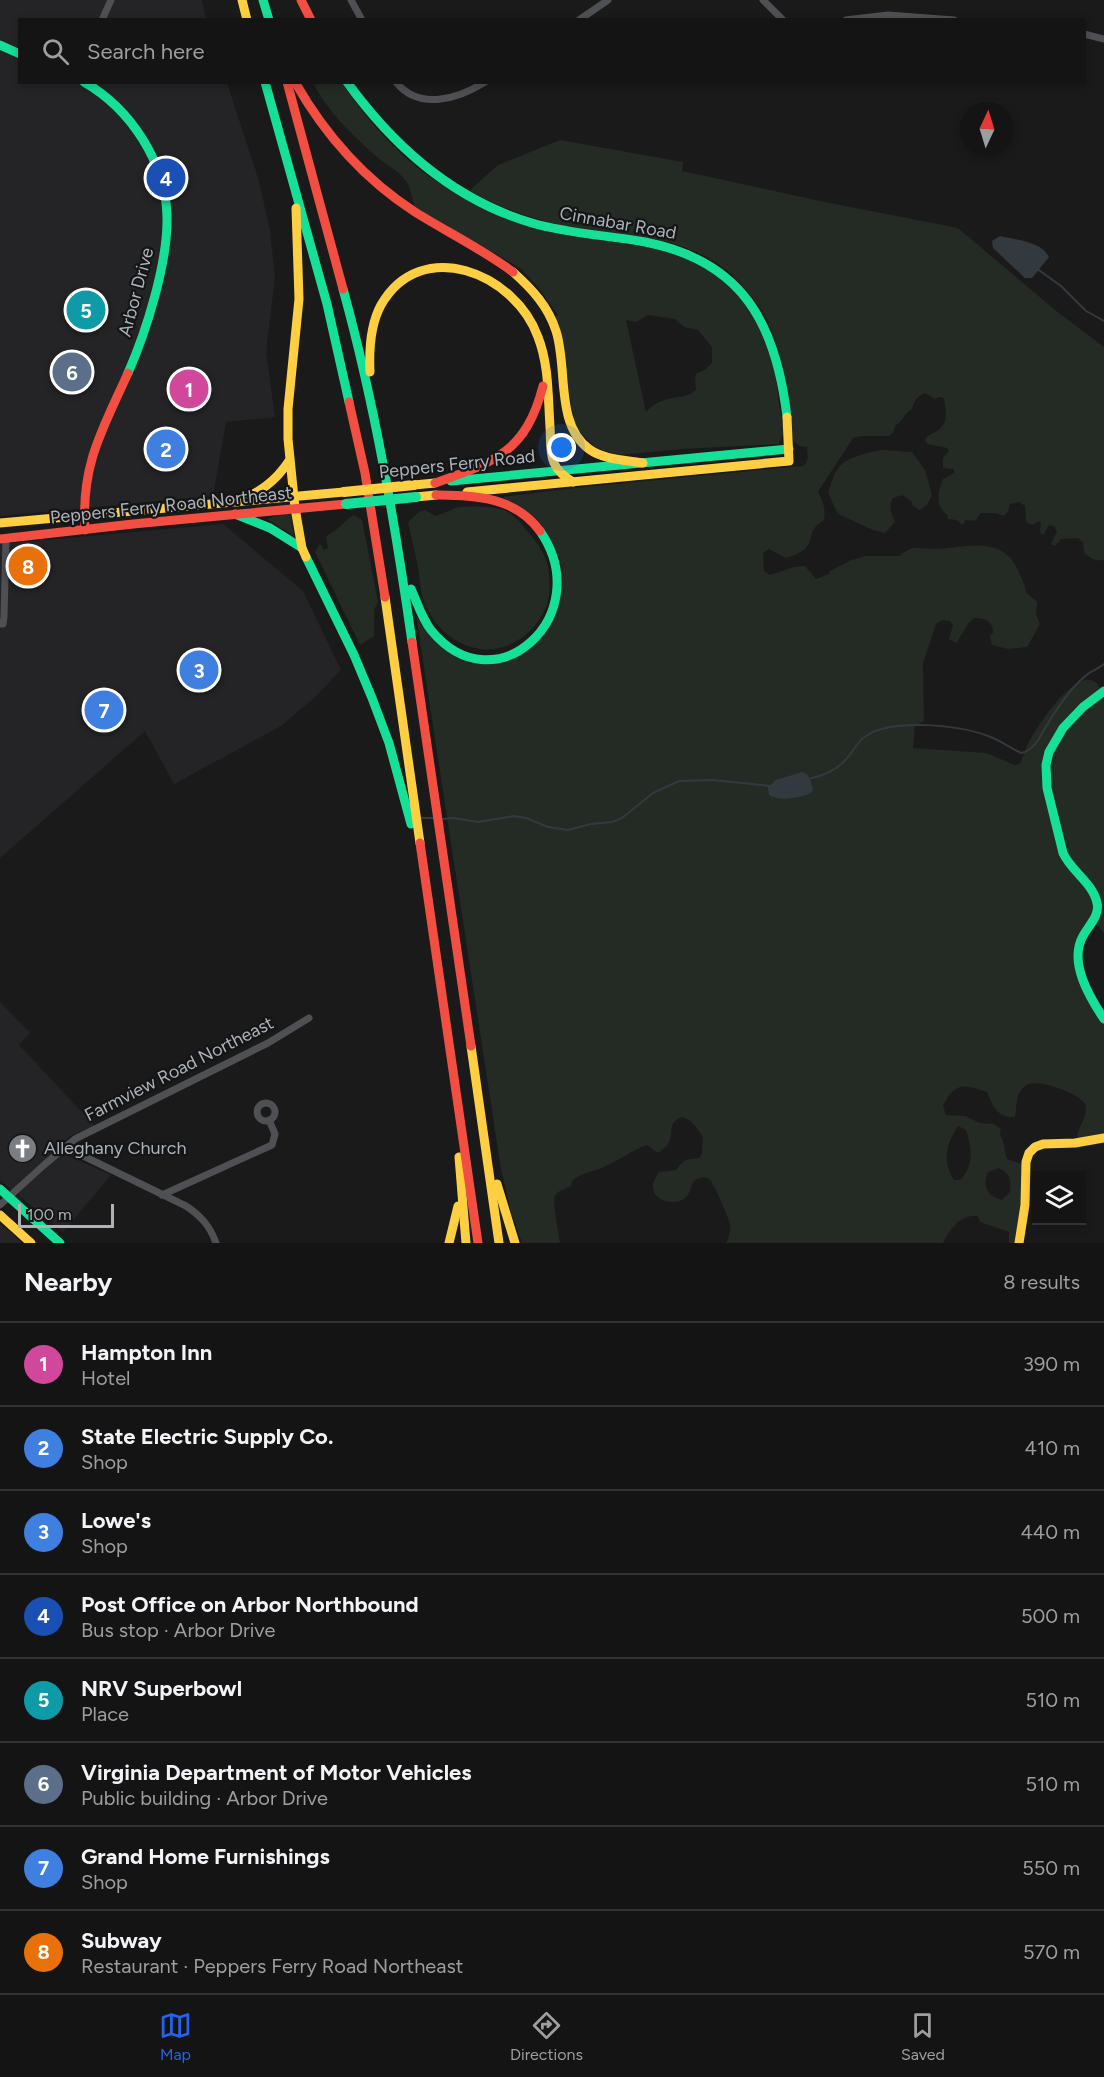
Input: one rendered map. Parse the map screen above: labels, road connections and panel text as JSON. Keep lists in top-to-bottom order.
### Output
{
  "streets": {
    "main road": [
      "Cinnabar Road",
      "Arbor Drive",
      "Peppers Ferry Road",
      "Peppers Ferry Road Northeast"
    ],
    "street": ["Farmview Road Northeast"]
  },
  "crossings": [
    ["Cinnabar Road", "Peppers Ferry Road"],
    ["Arbor Drive", "Peppers Ferry Road Northeast"],
    ["Peppers Ferry Road", "Peppers Ferry Road Northeast"]
  ],
  "places": {
    "church": ["Alleghany Church"]
  },
  "scale_bar": "100 m",
  "north": "top",
  "page": {
    "search": "Search here",
    "pins": [
      "4",
      "5",
      "6",
      "1",
      "2",
      "8",
      "3",
      "7"
    ],
    "scale": "100 m",
    "heading": ["Nearby", "8 results"],
    "list": [
      {
        "mark": "1",
        "name": "Hampton Inn",
        "note": "Hotel",
        "value": "390 m"
      },
      {
        "mark": "2",
        "name": "State Electric Supply Co.",
        "note": "Shop",
        "value": "410 m"
      },
      {
        "mark": "3",
        "name": "Lowe's",
        "note": "Shop",
        "value": "440 m"
      },
      {
        "mark": "4",
        "name": "Post Office on Arbor Northbound",
        "note": "Bus stop · Arbor Drive",
        "value": "500 m"
      },
      {
        "mark": "5",
        "name": "NRV Superbowl",
        "note": "Place",
        "value": "510 m"
      },
      {
        "mark": "6",
        "name": "Virginia Department of Motor Vehicles",
        "note": "Public building · Arbor Drive",
        "value": "510 m"
      },
      {
        "mark": "7",
        "name": "Grand Home Furnishings",
        "note": "Shop",
        "value": "550 m"
      },
      {
        "mark": "8",
        "name": "Subway",
        "note": "Restaurant · Peppers Ferry Road Northeast",
        "value": "570 m"
      }
    ],
    "nav": ["Map", "Directions", "Saved"]
  }
}
